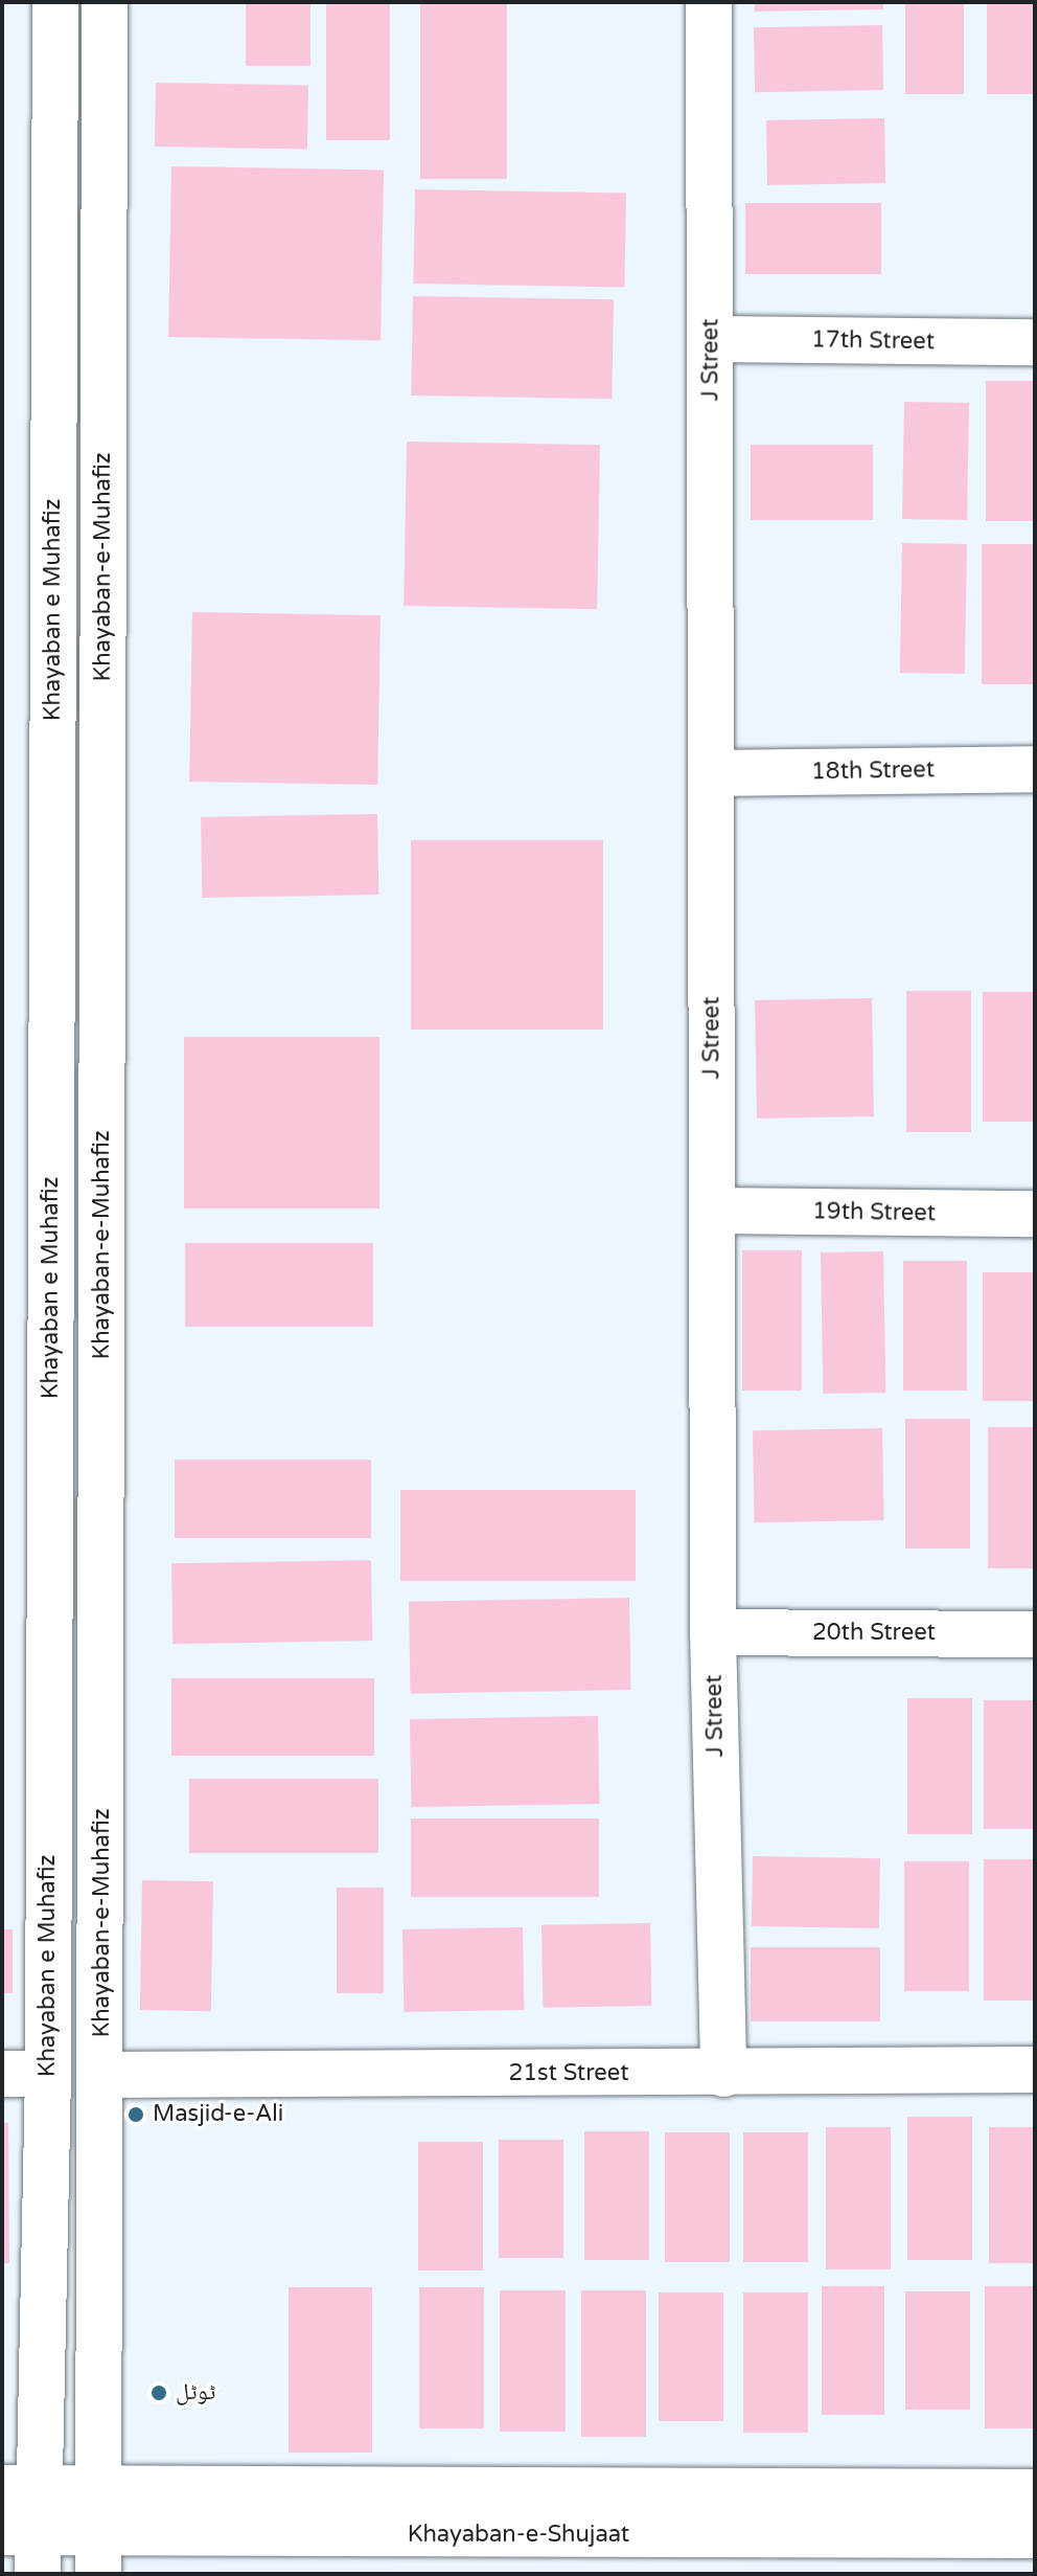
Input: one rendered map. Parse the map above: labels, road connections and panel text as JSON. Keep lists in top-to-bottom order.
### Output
{
  "streets": {
    "street": [
      "17th Street",
      "J Street",
      "Khayaban-e-Muhafiz",
      "Khayaban e Muhafiz",
      "18th Street",
      "19th Street",
      "20th Street",
      "21st Street",
      "Khayaban-e-Shujaat"
    ]
  },
  "crossings": [
    ["17th Street", "J Street"],
    ["J Street", "18th Street"],
    ["J Street", "19th Street"],
    ["J Street", "20th Street"],
    ["J Street", "21st Street"],
    ["Khayaban-e-Muhafiz", "21st Street"],
    ["Khayaban-e-Muhafiz", "Khayaban-e-Shujaat"],
    ["Khayaban e Muhafiz", "Khayaban-e-Shujaat"]
  ],
  "places": ["Masjid-e-Ali", "ٹوٹل"]
}
